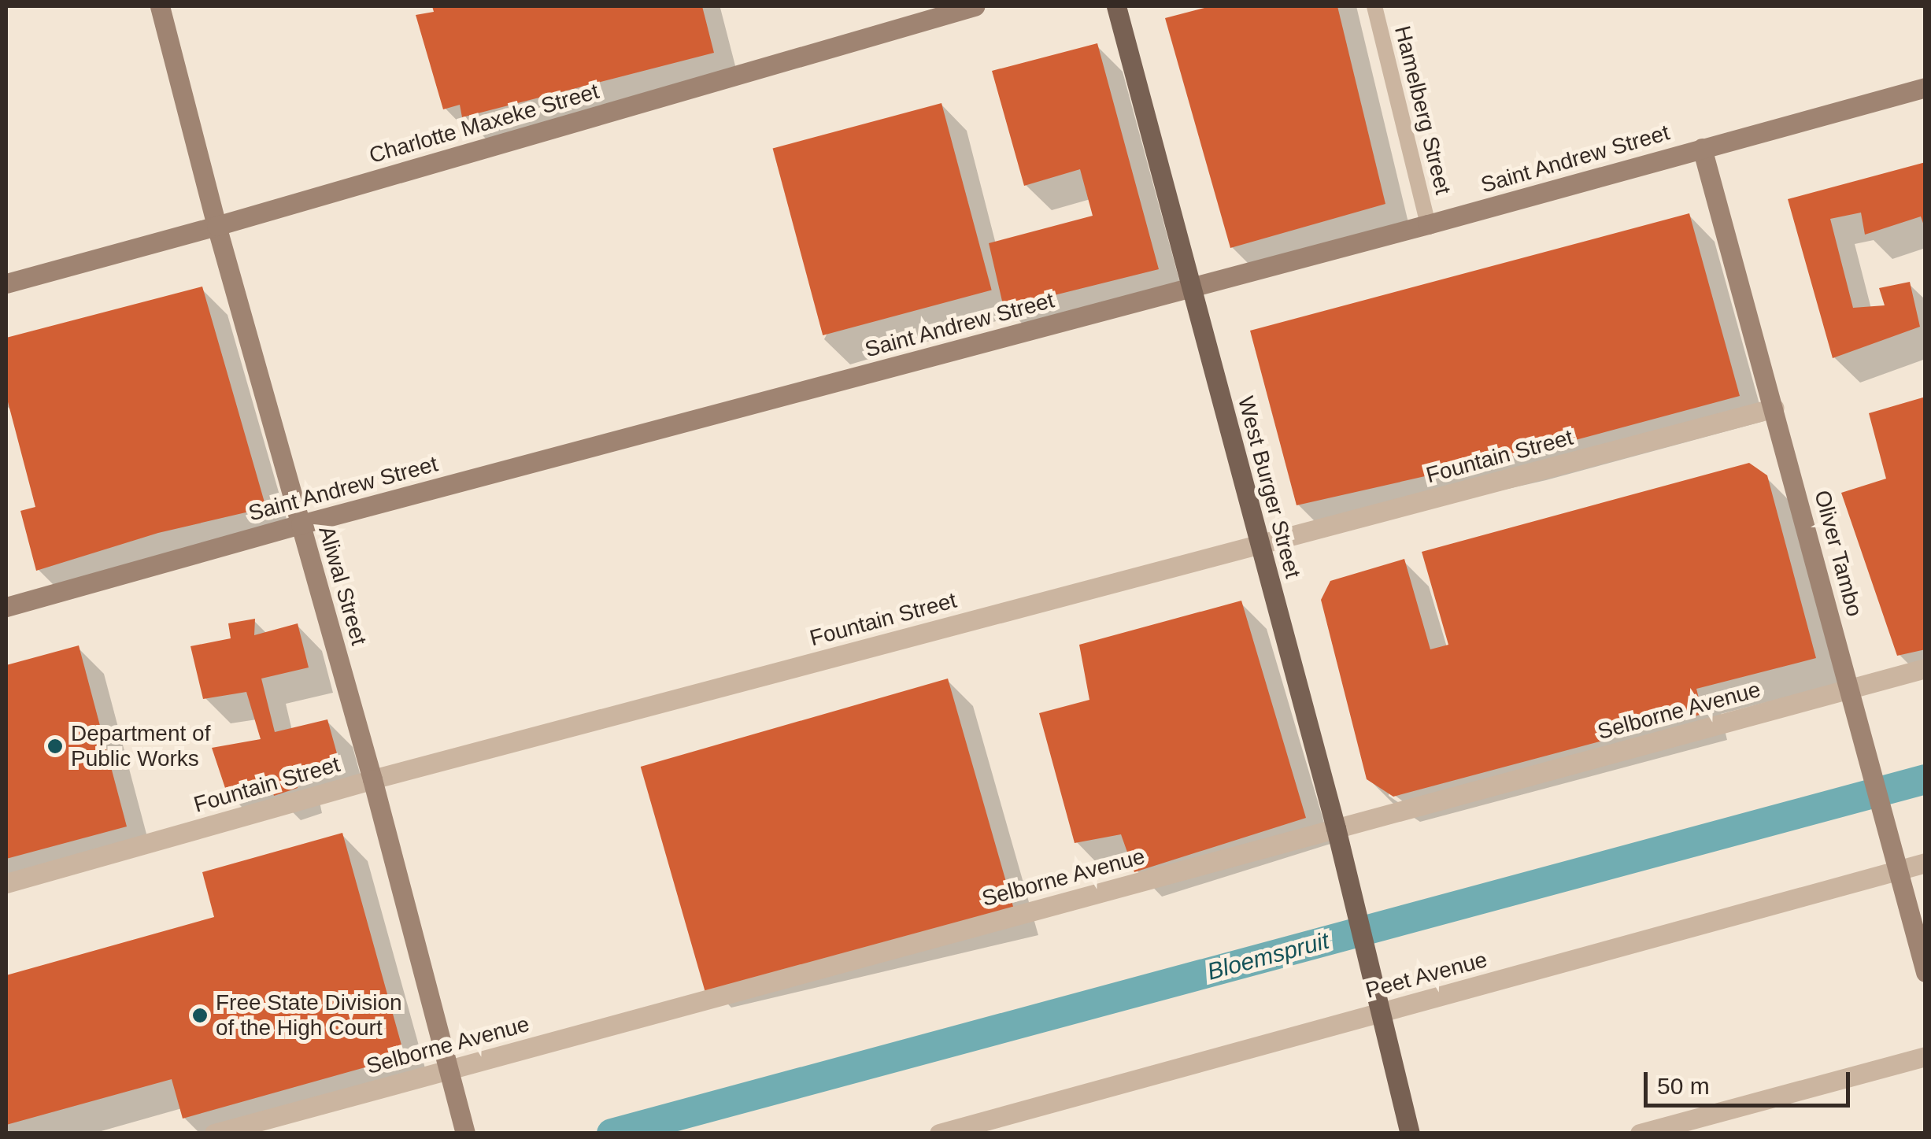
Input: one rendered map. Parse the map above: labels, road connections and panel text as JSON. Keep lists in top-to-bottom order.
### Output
{
  "streets": {
    "main road": ["West Burger Street"],
    "street": [
      "Charlotte Maxeke Street",
      "Saint Andrew Street",
      "Fountain Street",
      "Oliver Tambo",
      "Aliwal Street",
      "Selborne Avenue",
      "Peet Avenue"
    ],
    "lane": ["Hamelberg Street"]
  },
  "crossings": [
    ["Hamelberg Street", "Saint Andrew Street"],
    ["Charlotte Maxeke Street", "Aliwal Street"],
    ["Saint Andrew Street", "West Burger Street"],
    ["Saint Andrew Street", "Oliver Tambo"],
    ["Saint Andrew Street", "Aliwal Street"],
    ["Fountain Street", "West Burger Street"],
    ["Fountain Street", "Oliver Tambo"],
    ["Fountain Street", "Aliwal Street"],
    ["West Burger Street", "Selborne Avenue"],
    ["West Burger Street", "Peet Avenue"],
    ["Oliver Tambo", "Selborne Avenue"],
    ["Oliver Tambo", "Peet Avenue"],
    ["Aliwal Street", "Selborne Avenue"]
  ],
  "water": ["Bloemspruit"],
  "places": ["Department of Public Works", "Free State Division of the High Court"],
  "scale_bar": "50 m"
}
